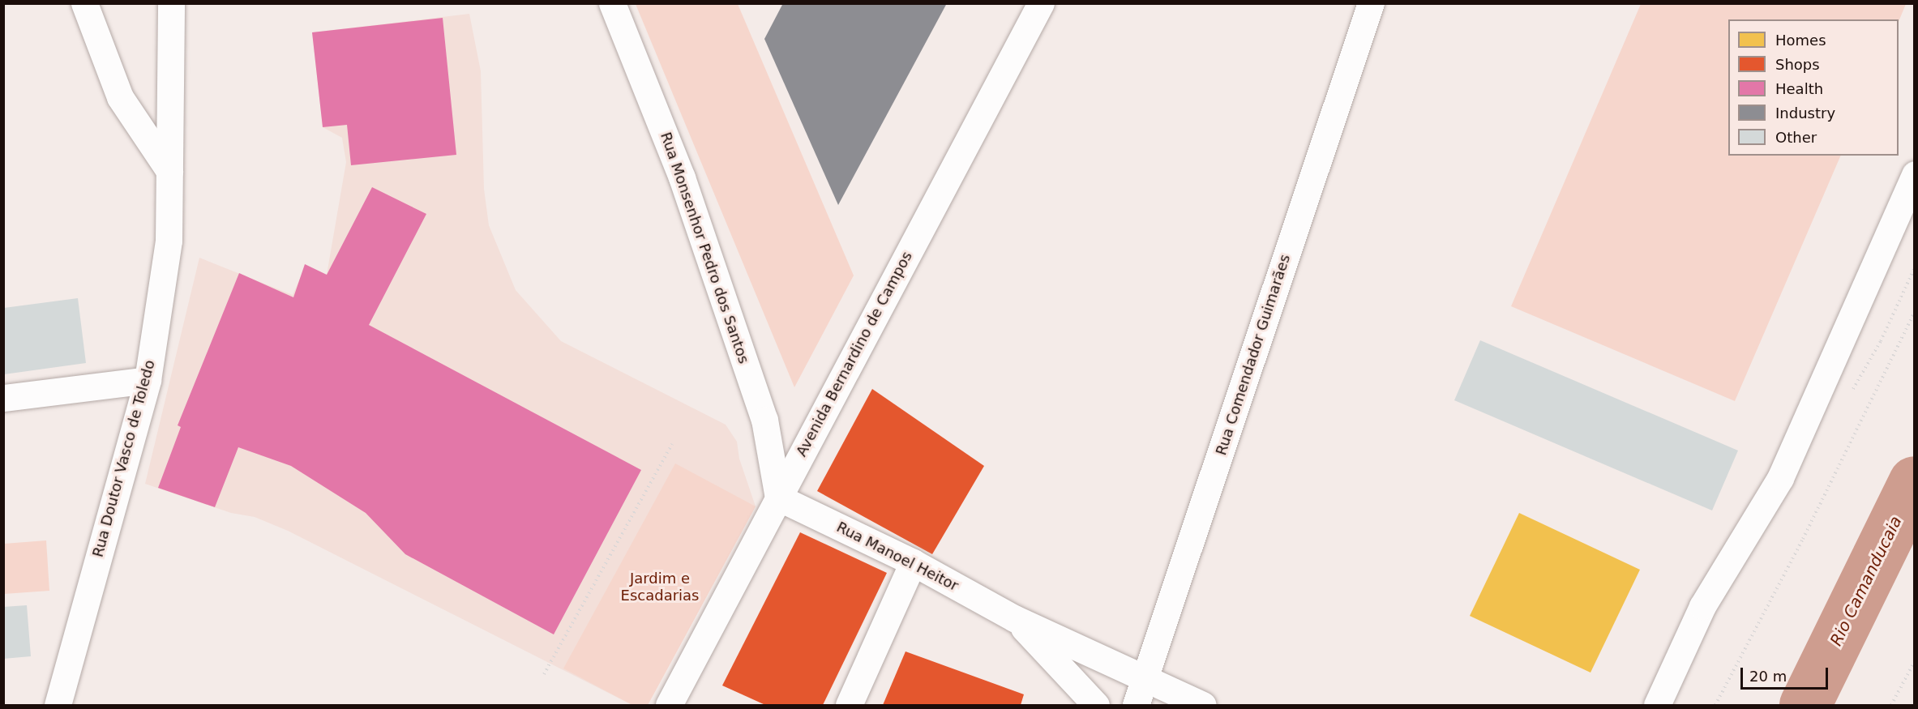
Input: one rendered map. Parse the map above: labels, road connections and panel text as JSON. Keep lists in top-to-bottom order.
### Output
{
  "streets": {
    "street": [
      "Rua Monsenhor Pedro dos Santos",
      "Avenida Bernardino de Campos",
      "Rua Comendador Guimarães",
      "Rua Doutor Vasco de Toledo",
      "Rua Manoel Heitor"
    ]
  },
  "crossings": [
    ["Rua Monsenhor Pedro dos Santos", "Avenida Bernardino de Campos"],
    ["Rua Monsenhor Pedro dos Santos", "Rua Manoel Heitor"],
    ["Avenida Bernardino de Campos", "Rua Manoel Heitor"],
    ["Rua Comendador Guimarães", "Rua Manoel Heitor"]
  ],
  "water": ["Rio Camanducaia"],
  "parks": ["Jardim e Escadarias"],
  "legend": [
    "Homes",
    "Shops",
    "Health",
    "Industry",
    "Other"
  ],
  "scale_bar": "20 m"
}
